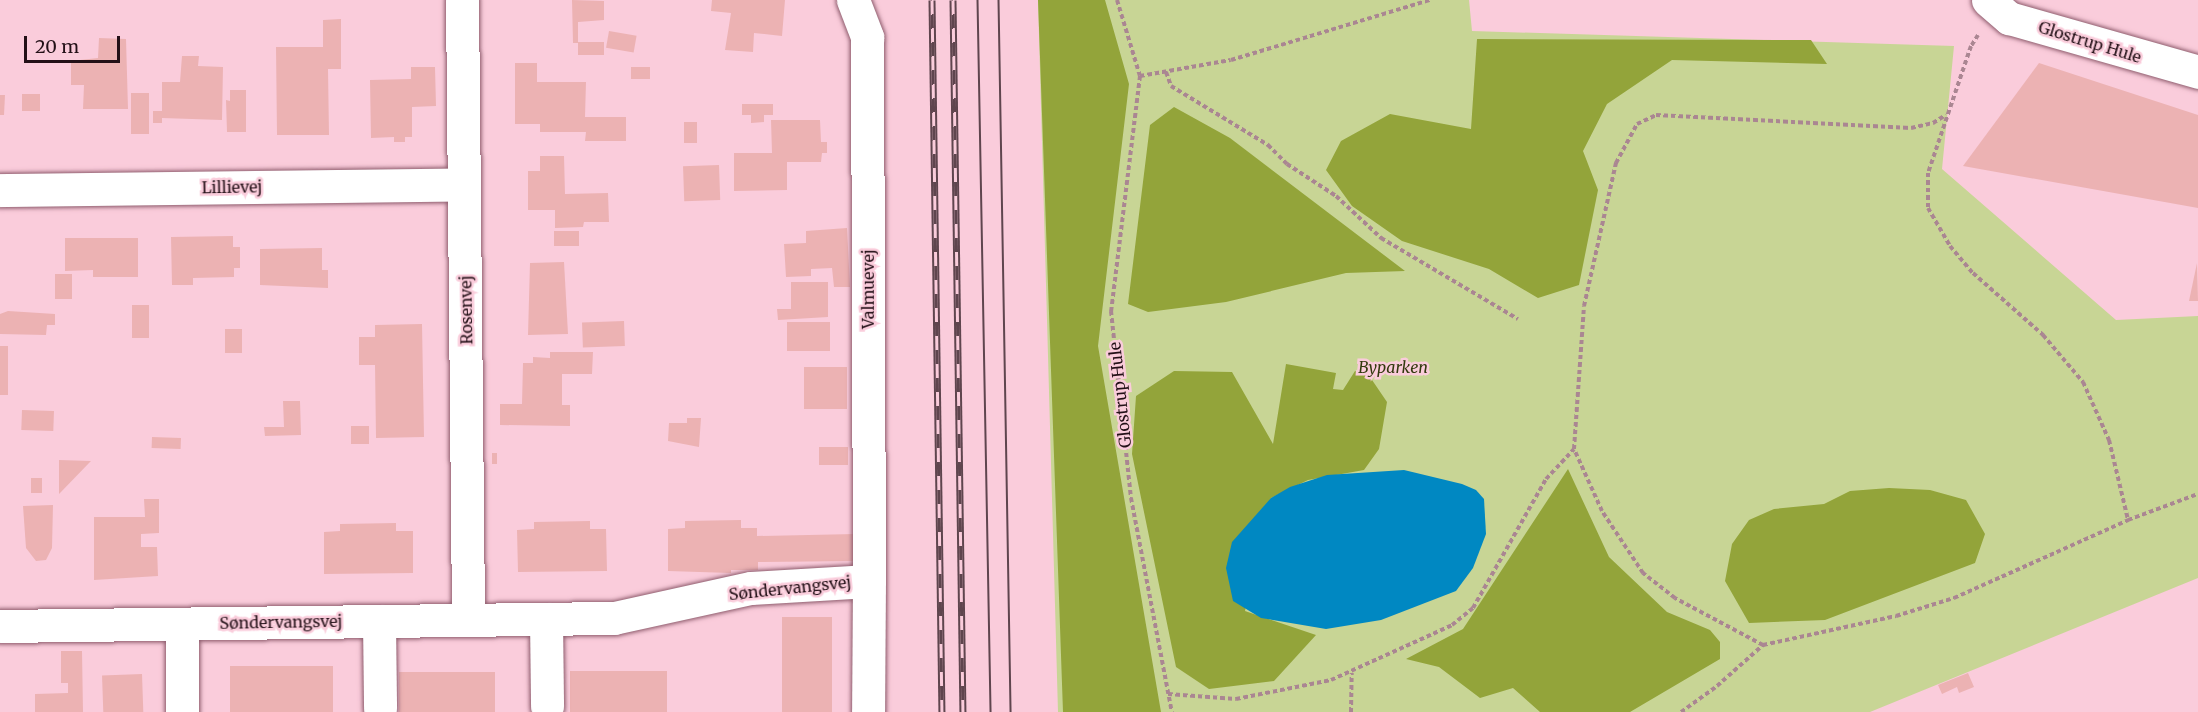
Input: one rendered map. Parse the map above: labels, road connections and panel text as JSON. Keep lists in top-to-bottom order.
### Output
{
  "streets": {
    "street": [
      "Glostrup Hule",
      "Lillievej",
      "Valmuevej",
      "Rosenvej",
      "Søndervangsvej"
    ]
  },
  "crossings": [
    ["Lillievej", "Rosenvej"],
    ["Valmuevej", "Søndervangsvej"],
    ["Rosenvej", "Søndervangsvej"]
  ],
  "parks": ["Byparken"],
  "scale_bar": "20 m"
}
